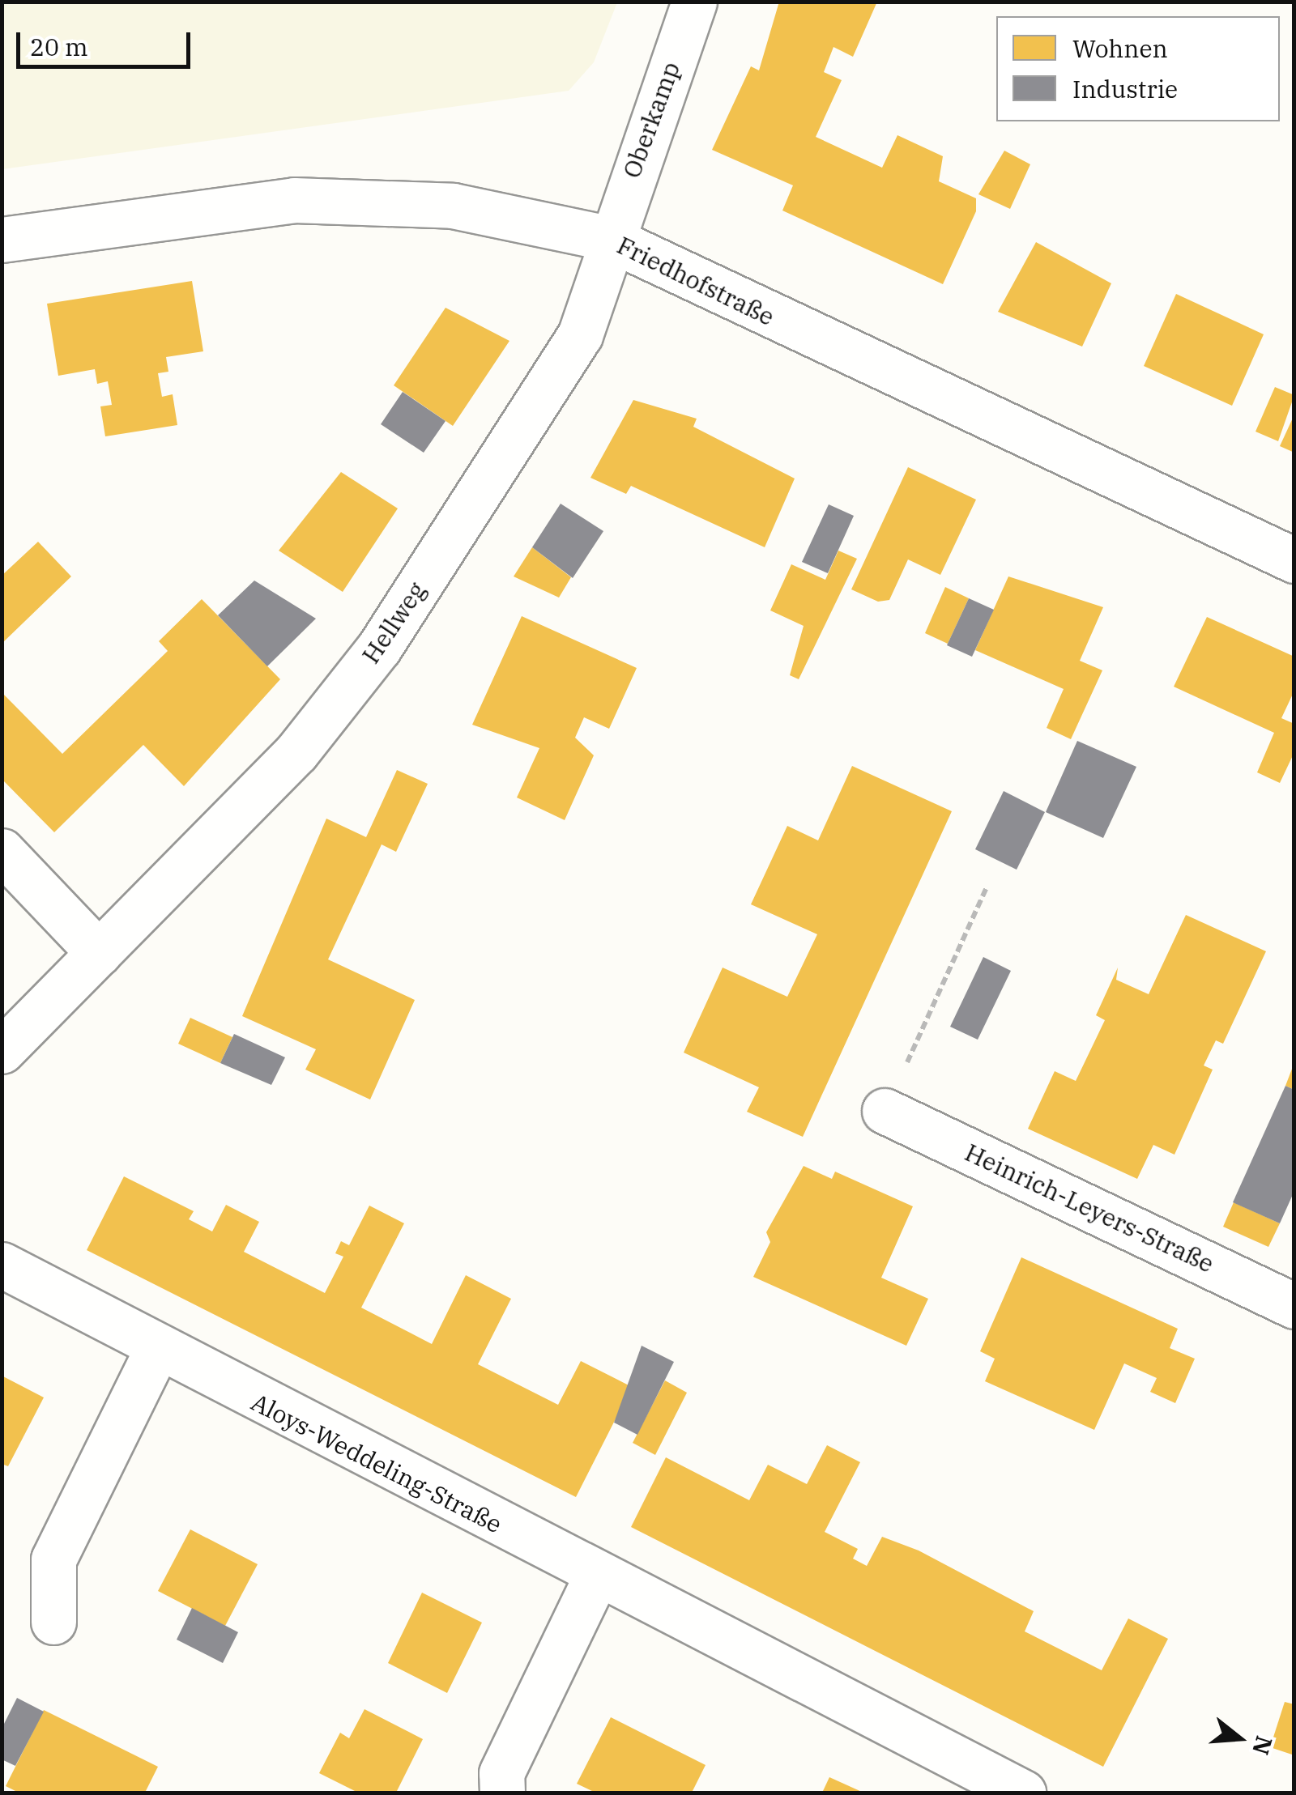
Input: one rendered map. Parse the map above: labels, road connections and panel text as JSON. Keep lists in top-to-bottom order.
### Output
{
  "streets": {
    "street": [
      "Oberkamp",
      "Friedhofstraße",
      "Hellweg",
      "Heinrich-Leyers-Straße",
      "Aloys-Weddeling-Straße"
    ]
  },
  "crossings": [
    ["Oberkamp", "Friedhofstraße"],
    ["Oberkamp", "Hellweg"],
    ["Friedhofstraße", "Hellweg"]
  ],
  "legend": ["Wohnen", "Industrie"],
  "scale_bar": "20 m",
  "north": "right"
}
